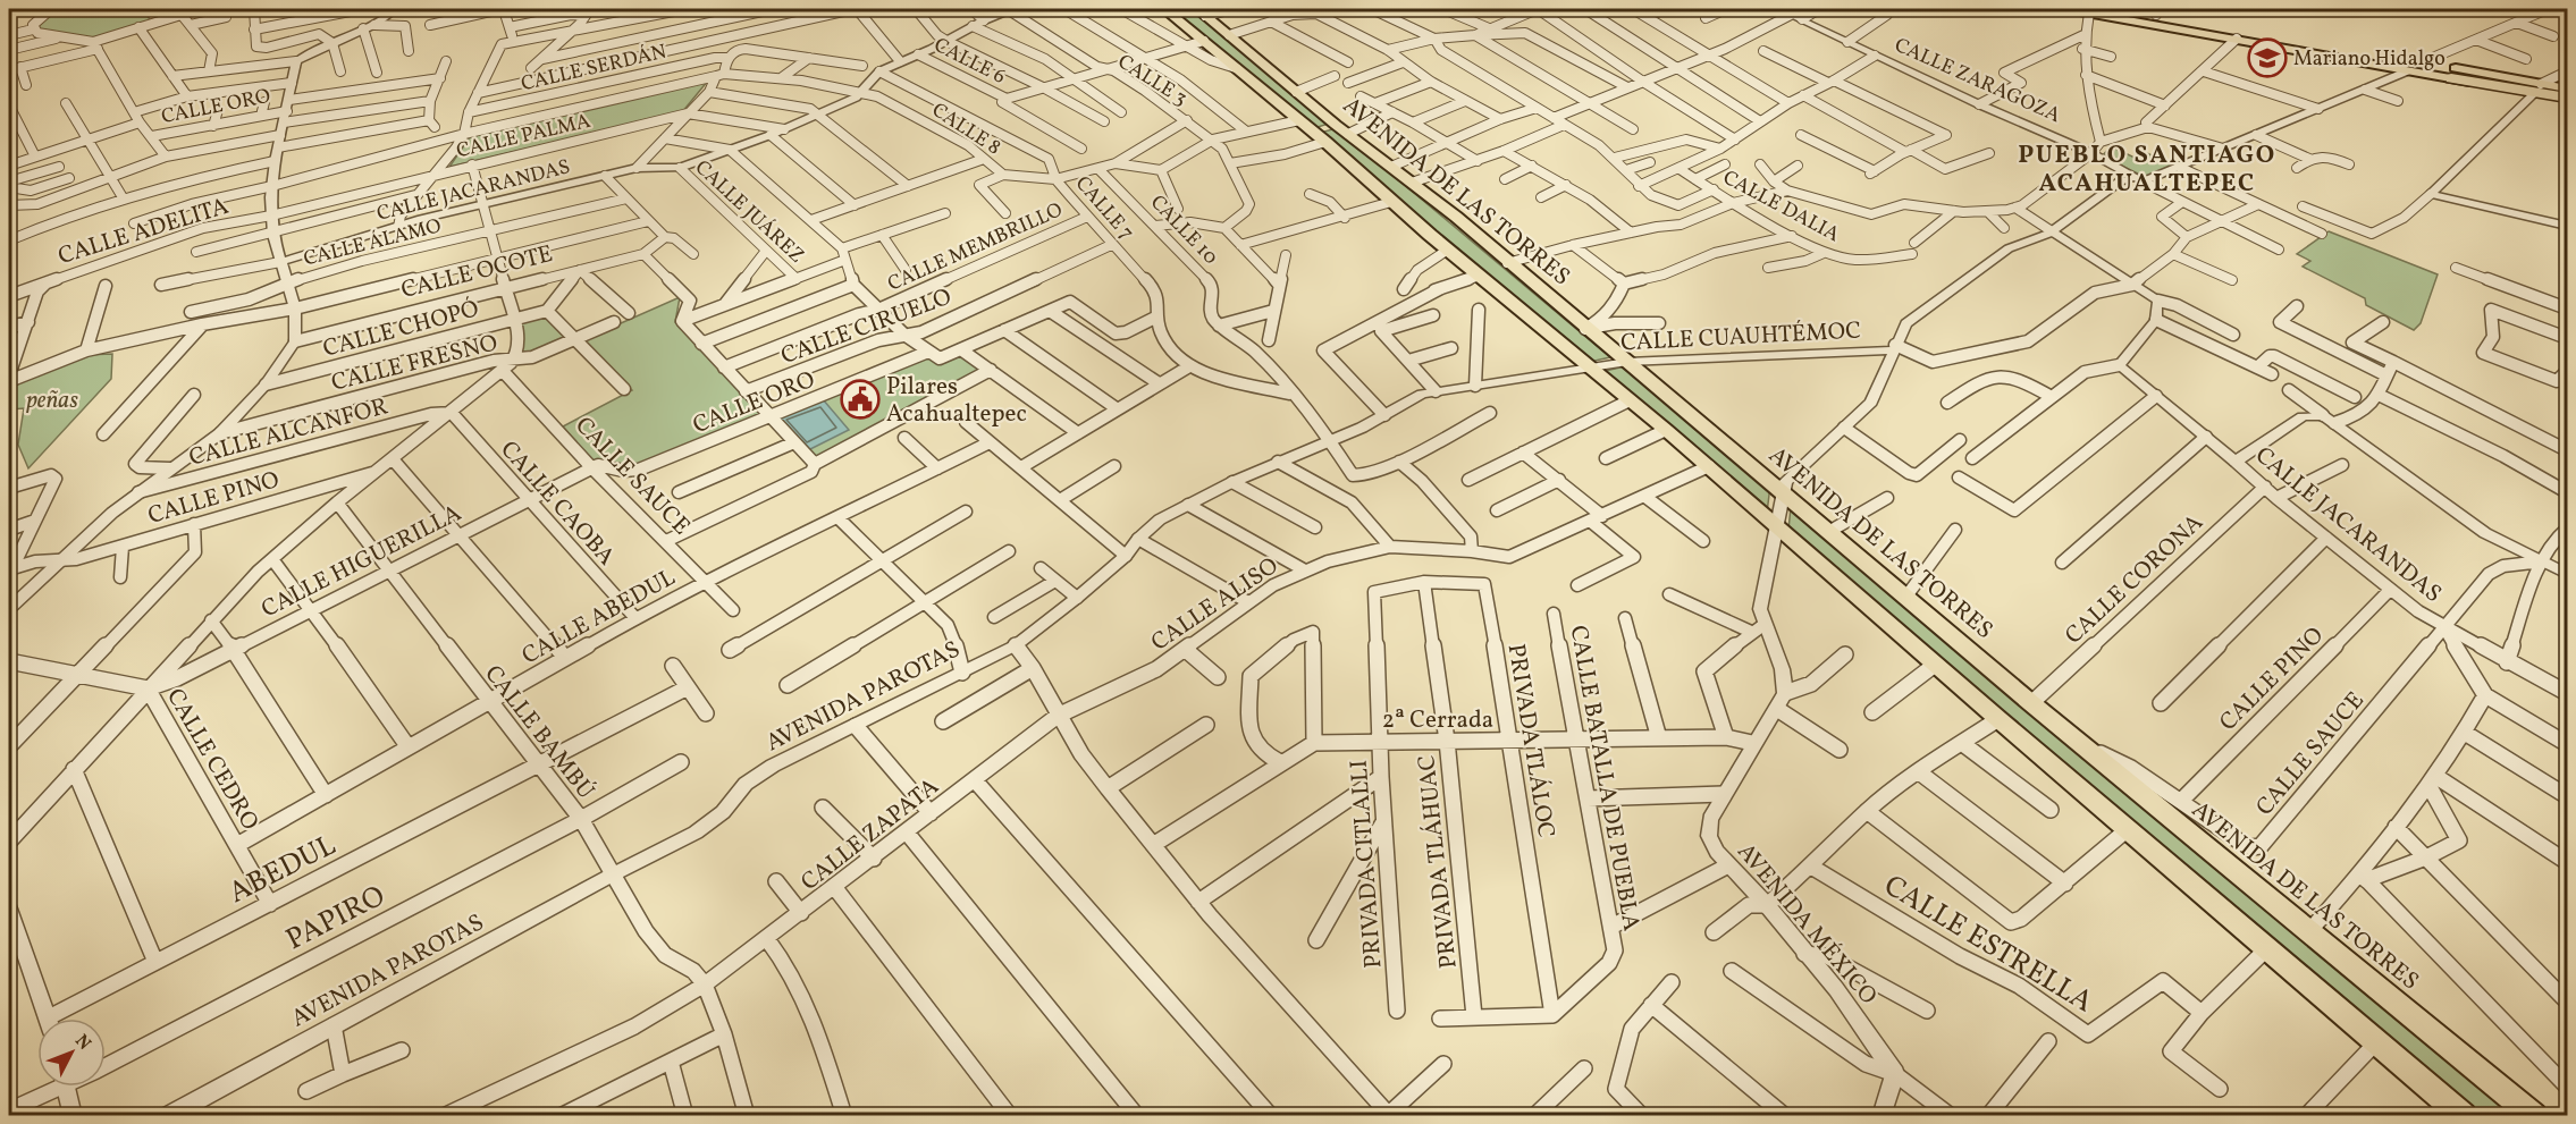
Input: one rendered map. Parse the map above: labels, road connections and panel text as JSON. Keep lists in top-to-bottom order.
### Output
{
  "streets": {
    "main road": ["AVENIDA DE LAS TORRES"],
    "street": [
      "CALLE 6",
      "CALLE SERDÁN",
      "CALLE 3",
      "CALLE ZARAGOZA",
      "CALLE ORO",
      "CALLE 8",
      "CALLE PALMA",
      "CALLE JACARANDAS",
      "CALLE DALIA",
      "CALLE 7",
      "CALLE JUÁREZ",
      "CALLE 10",
      "CALLE ADELITA",
      "CALLE ÁLAMO",
      "CALLE MEMBRILLO",
      "CALLE OCOTE",
      "CALLE CIRUELO",
      "CALLE CHOPÓ",
      "CALLE CUAUHTÉMOC",
      "CALLE FRESNO",
      "CALLE ALCANFOR",
      "CALLE SAUCE",
      "CALLE PINO",
      "CALLE CAOBA",
      "CALLE HIGUERILLA",
      "CALLE CORONA",
      "CALLE ALISO",
      "CALLE ABEDUL",
      "AVENIDA PAROTAS",
      "2ª Cerrada",
      "CALLE BAMBÚ",
      "PRIVADA TLÁLOC",
      "CALLE CEDRO",
      "CALLE BATALLA DE PUEBLA",
      "CALLE ZAPATA",
      "PRIVADA TLÁHUAC",
      "PRIVADA CITLALLI",
      "ABEDUL",
      "PAPIRO",
      "AVENIDA MÉXICO",
      "CALLE ESTRELLA"
    ]
  },
  "crossings": [
    ["CALLE ZARAGOZA", "CALLE CUAUHTÉMOC"],
    ["CALLE ORO", "CALLE 7"],
    ["CALLE ORO", "CALLE SAUCE"],
    ["CALLE ORO", "CALLE HIGUERILLA"],
    ["CALLE 8", "CALLE JACARANDAS"],
    ["CALLE 8", "CALLE 7"],
    ["CALLE 8", "CALLE 10"],
    ["CALLE PALMA", "CALLE JACARANDAS"],
    ["CALLE PALMA", "CALLE ADELITA"],
    ["CALLE JACARANDAS", "CALLE JUÁREZ"],
    ["CALLE JACARANDAS", "CALLE SAUCE"],
    ["CALLE JACARANDAS", "CALLE PINO"],
    ["CALLE JACARANDAS", "CALLE CORONA"],
    ["AVENIDA DE LAS TORRES", "CALLE CUAUHTÉMOC"],
    ["AVENIDA DE LAS TORRES", "CALLE SAUCE"],
    ["AVENIDA DE LAS TORRES", "CALLE CORONA"],
    ["AVENIDA DE LAS TORRES", "CALLE ALISO"],
    ["AVENIDA DE LAS TORRES", "AVENIDA PAROTAS"],
    ["CALLE 7", "CALLE MEMBRILLO"],
    ["CALLE 7", "CALLE CIRUELO"],
    ["CALLE CUAUHTÉMOC", "AVENIDA PAROTAS"],
    ["CALLE ALCANFOR", "CALLE CAOBA"],
    ["CALLE SAUCE", "CALLE PINO"],
    ["CALLE SAUCE", "CALLE HIGUERILLA"],
    ["CALLE SAUCE", "CALLE ABEDUL"],
    ["CALLE CAOBA", "CALLE HIGUERILLA"],
    ["CALLE CAOBA", "CALLE ABEDUL"],
    ["CALLE HIGUERILLA", "CALLE BAMBÚ"],
    ["CALLE HIGUERILLA", "CALLE CEDRO"],
    ["CALLE ALISO", "CALLE ZAPATA"],
    ["CALLE ABEDUL", "CALLE BAMBÚ"],
    ["CALLE ABEDUL", "CALLE CEDRO"],
    ["AVENIDA PAROTAS", "CALLE BAMBÚ"],
    ["2ª Cerrada", "PRIVADA TLÁLOC"],
    ["2ª Cerrada", "CALLE BATALLA DE PUEBLA"],
    ["2ª Cerrada", "PRIVADA TLÁHUAC"],
    ["2ª Cerrada", "PRIVADA CITLALLI"],
    ["2ª Cerrada", "AVENIDA MÉXICO"],
    ["CALLE BAMBÚ", "CALLE ZAPATA"],
    ["CALLE BAMBÚ", "ABEDUL"],
    ["CALLE BAMBÚ", "PAPIRO"],
    ["PRIVADA TLÁLOC", "CALLE BATALLA DE PUEBLA"],
    ["PRIVADA TLÁLOC", "PRIVADA TLÁHUAC"],
    ["PRIVADA TLÁLOC", "PRIVADA CITLALLI"],
    ["CALLE CEDRO", "ABEDUL"]
  ],
  "districts": ["PUEBLO SANTIAGO ACAHUALTEPEC"],
  "parks": ["peñas"],
  "places": {
    "school or university": ["Mariano Hidalgo"],
    "public building": ["Pilares Acahualtepec"]
  },
  "north": "top right"
}
